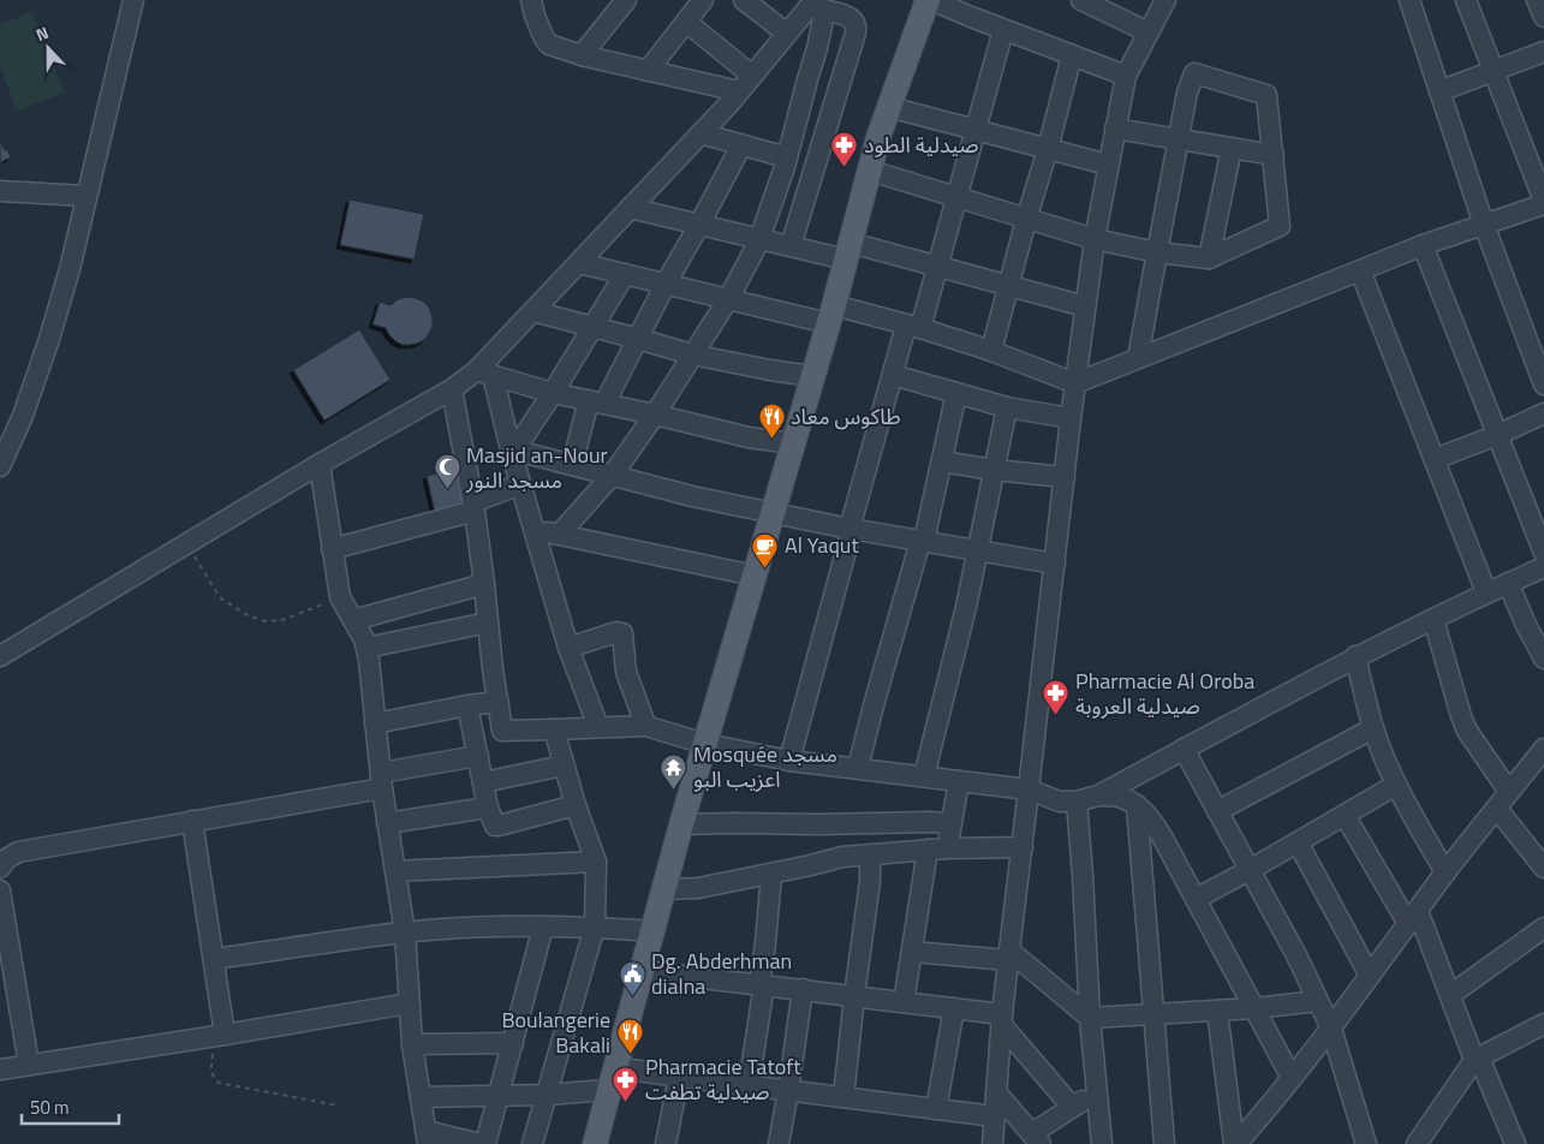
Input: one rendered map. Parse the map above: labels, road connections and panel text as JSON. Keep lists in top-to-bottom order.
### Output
{
  "places": {
    "pharmacy": ["صيدلية الطود", "Pharmacie Al Oroba صيدلية العروبة", "Pharmacie Tatoft صيدلية تطفت"],
    "restaurant": ["طاكوس معاد", "Boulangerie Bakali"],
    "mosque": ["Masjid an-Nour مسجد النور"],
    "cafe": ["Al Yaqut"],
    "temple": ["Mosquée مسجد اعزيب البو"],
    "public building": ["Dg. Abderhman dialna"]
  },
  "scale_bar": "50 m",
  "north": "top"
}
